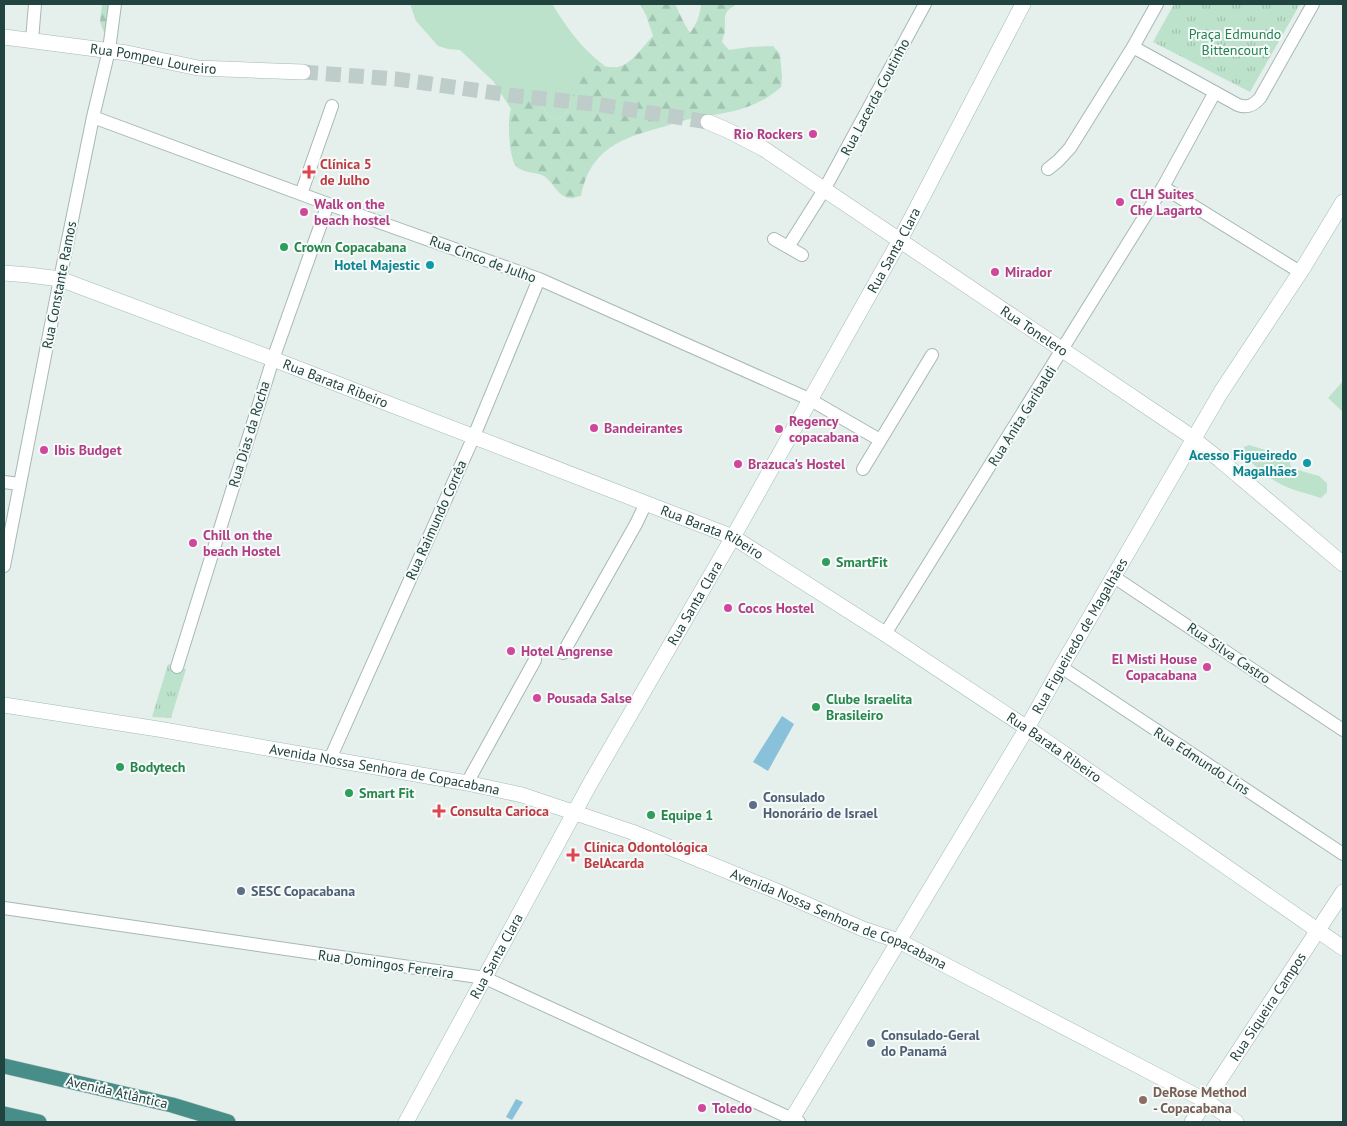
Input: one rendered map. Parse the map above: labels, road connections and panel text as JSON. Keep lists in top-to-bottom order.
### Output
{
  "streets": {
    "highway": ["Avenida Atlântica"],
    "main road": [
      "Rua Pompeu Loureiro",
      "Rua Santa Clara",
      "Rua Tonelero",
      "Rua Barata Ribeiro",
      "Rua Figueiredo de Magalhães",
      "Avenida Nossa Senhora de Copacabana",
      "Rua Siqueira Campos"
    ],
    "street": [
      "Rua Lacerda Coutinho",
      "Rua Cinco de Julho",
      "Rua Constante Ramos",
      "Rua Anita Garibaldi",
      "Rua Dias da Rocha",
      "Rua Raimundo Corrêa",
      "Rua Silva Castro",
      "Rua Edmundo Lins",
      "Rua Domingos Ferreira"
    ]
  },
  "crossings": [
    ["Rua Pompeu Loureiro", "Rua Constante Ramos"],
    ["Rua Lacerda Coutinho", "Rua Tonelero"],
    ["Rua Santa Clara", "Rua Cinco de Julho"],
    ["Rua Santa Clara", "Rua Tonelero"],
    ["Rua Santa Clara", "Rua Barata Ribeiro"],
    ["Rua Santa Clara", "Avenida Nossa Senhora de Copacabana"],
    ["Rua Santa Clara", "Rua Domingos Ferreira"],
    ["Rua Cinco de Julho", "Rua Constante Ramos"],
    ["Rua Cinco de Julho", "Rua Dias da Rocha"],
    ["Rua Cinco de Julho", "Rua Raimundo Corrêa"],
    ["Rua Constante Ramos", "Rua Barata Ribeiro"],
    ["Rua Tonelero", "Rua Anita Garibaldi"],
    ["Rua Tonelero", "Rua Figueiredo de Magalhães"],
    ["Rua Barata Ribeiro", "Rua Anita Garibaldi"],
    ["Rua Barata Ribeiro", "Rua Dias da Rocha"],
    ["Rua Barata Ribeiro", "Rua Raimundo Corrêa"],
    ["Rua Barata Ribeiro", "Rua Figueiredo de Magalhães"],
    ["Rua Barata Ribeiro", "Rua Siqueira Campos"],
    ["Rua Raimundo Corrêa", "Avenida Nossa Senhora de Copacabana"],
    ["Rua Figueiredo de Magalhães", "Rua Silva Castro"],
    ["Rua Figueiredo de Magalhães", "Rua Edmundo Lins"],
    ["Rua Figueiredo de Magalhães", "Avenida Nossa Senhora de Copacabana"],
    ["Rua Figueiredo de Magalhães", "Rua Domingos Ferreira"],
    ["Avenida Nossa Senhora de Copacabana", "Rua Siqueira Campos"]
  ],
  "parks": ["Praça Edmundo Bittencourt"],
  "places": {
    "other": [
      "Rio Rockers",
      "CLH Suites Che Lagarto",
      "Walk on the beach hostel",
      "Crown Copacabana",
      "Hotel Majestic",
      "Mirador",
      "Bandeirantes",
      "Regency copacabana",
      "Ibis Budget",
      "Acesso Figueiredo Magalhães",
      "Brazuca's Hostel",
      "Chill on the beach Hostel",
      "SmartFit",
      "Cocos Hostel",
      "Hotel Angrense",
      "El Misti House Copacabana",
      "Pousada Salse",
      "Clube Israelita Brasileiro",
      "Bodytech",
      "Smart Fit",
      "Consulado Honorário de Israel",
      "Equipe 1",
      "SESC Copacabana",
      "Consulado-Geral do Panamá",
      "DeRose Method - Copacabana",
      "Toledo"
    ],
    "health": ["Clínica 5 de Julho", "Consulta Carioca", "Clínica Odontológica BelAcarda"]
  }
}
